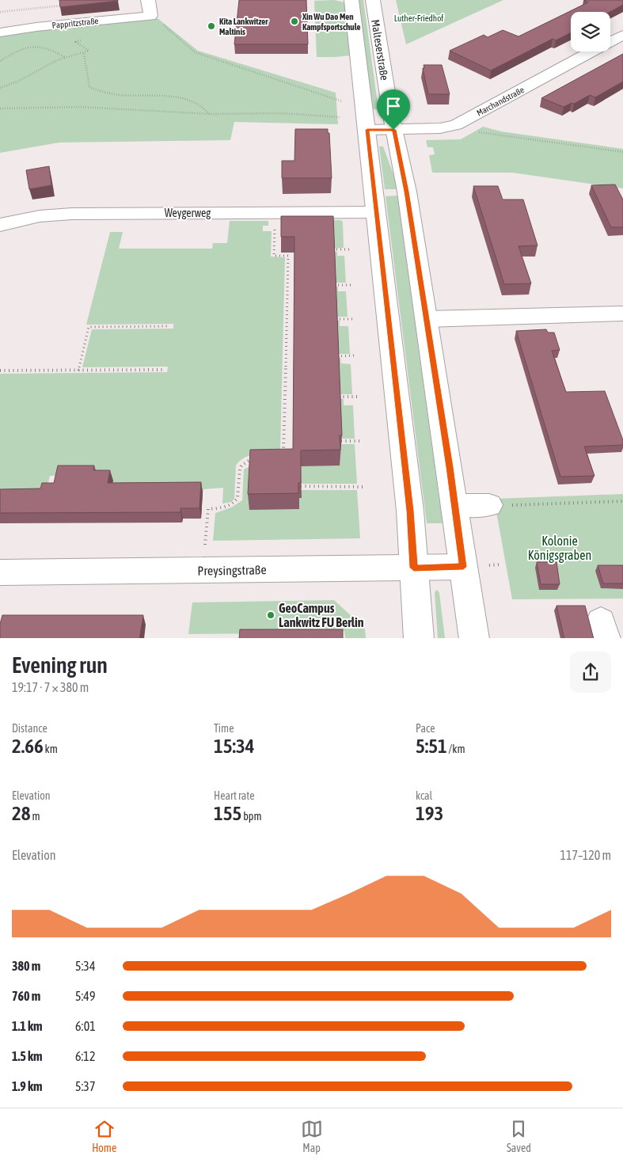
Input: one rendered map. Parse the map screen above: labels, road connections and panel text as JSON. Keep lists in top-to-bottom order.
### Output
{
  "streets": {
    "main road": [
      "Pappritzstraße",
      "Malteserstraße",
      "Marchandstraße",
      "Weygerweg",
      "Preysingstraße"
    ]
  },
  "crossings": [
    ["Malteserstraße", "Marchandstraße"],
    ["Malteserstraße", "Weygerweg"],
    ["Malteserstraße", "Preysingstraße"]
  ],
  "parks": ["Luther-Friedhof", "Kolonie Königsgraben"],
  "places": ["Xin Wu Dao Men Kampfsportschule", "Kita Lankwitzer Maltinis", "GeoCampus Lankwitz FU Berlin"],
  "page": {
    "heading": ["Evening run", "19:17 · 7 × 380 m"],
    "stats": [
      ["Distance", "2.66 km"],
      ["Time", "15:34"],
      ["Pace", "5:51 /km"],
      ["Elevation", "28 m"],
      ["Heart rate", "155 bpm"],
      ["kcal", "193"]
    ],
    "chart": ["Elevation", "117–120 m"],
    "list": [
      {
        "name": "380 m",
        "note": "5:34"
      },
      {
        "name": "760 m",
        "note": "5:49"
      },
      {
        "name": "1.1 km",
        "note": "6:01"
      },
      {
        "name": "1.5 km",
        "note": "6:12"
      },
      {
        "name": "1.9 km",
        "note": "5:37"
      }
    ],
    "tabs": ["Home", "Map", "Saved"]
  }
}
